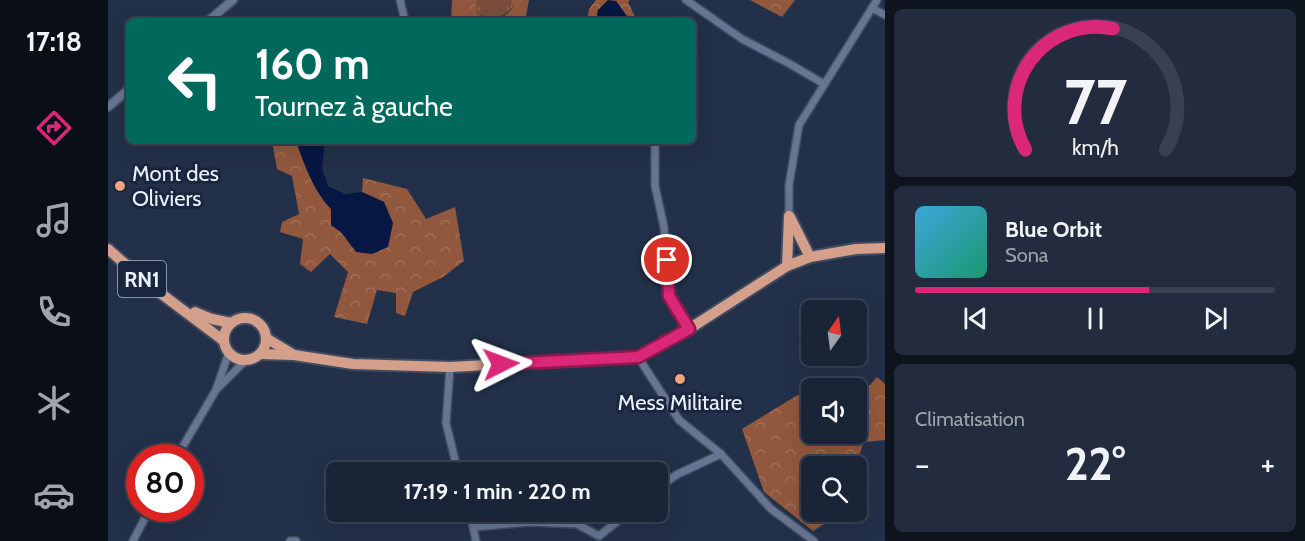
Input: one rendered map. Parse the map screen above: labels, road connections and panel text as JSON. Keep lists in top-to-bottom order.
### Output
{
  "streets": {
    "highway": ["RN1"]
  },
  "places": ["Mont des Oliviers", "Mess Militaire"],
  "north": "top",
  "page": {
    "tabs": "17:18",
    "turn": ["160 m", "Tournez à gauche"],
    "song": ["Blue Orbit", "Sona"],
    "tile": "Climatisation",
    "heat": ["−", "22°", "+"],
    "limit": "80",
    "trip": "17:19 · 1 min · 220 m",
    "gauge": ["77", "km/h"]
  }
}
